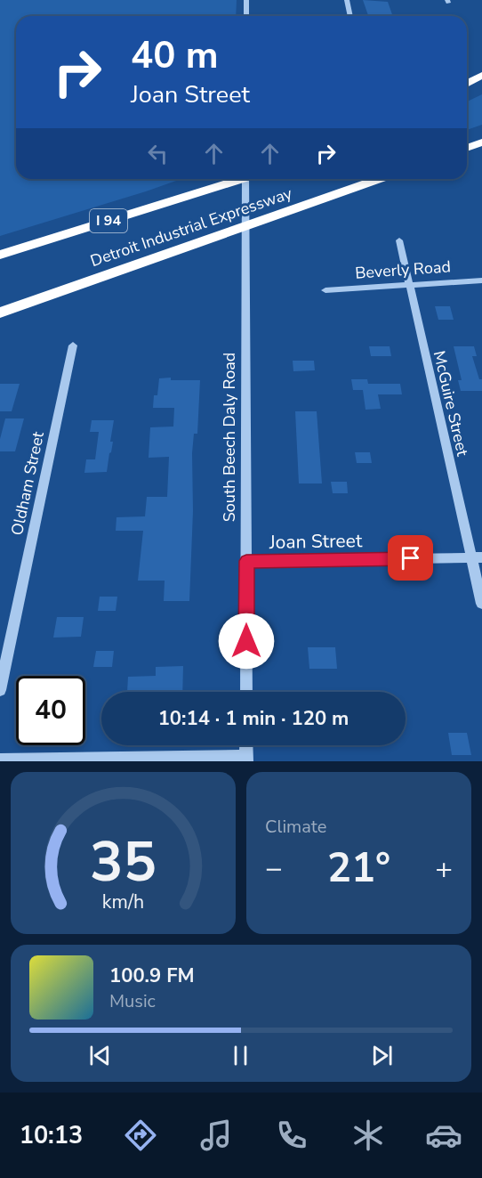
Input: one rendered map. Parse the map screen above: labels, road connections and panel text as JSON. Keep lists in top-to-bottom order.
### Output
{
  "streets": {
    "highway": ["I 94", "Detroit Industrial Expressway"],
    "street": [
      "Beverly Road",
      "McGuire Street",
      "South Beech Daly Road",
      "Oldham Street",
      "Joan Street"
    ]
  },
  "crossings": [
    ["Beverly Road", "McGuire Street"],
    ["McGuire Street", "Joan Street"],
    ["South Beech Daly Road", "Joan Street"]
  ],
  "page": {
    "turn": ["40 m", "Joan Street"],
    "limit": "40",
    "trip": "10:14 · 1 min · 120 m",
    "tile": "Climate",
    "heat": ["−", "21°", "+"],
    "song": ["100.9 FM", "Music"],
    "tabs": "10:13",
    "gauge": ["35", "km/h"]
  }
}
